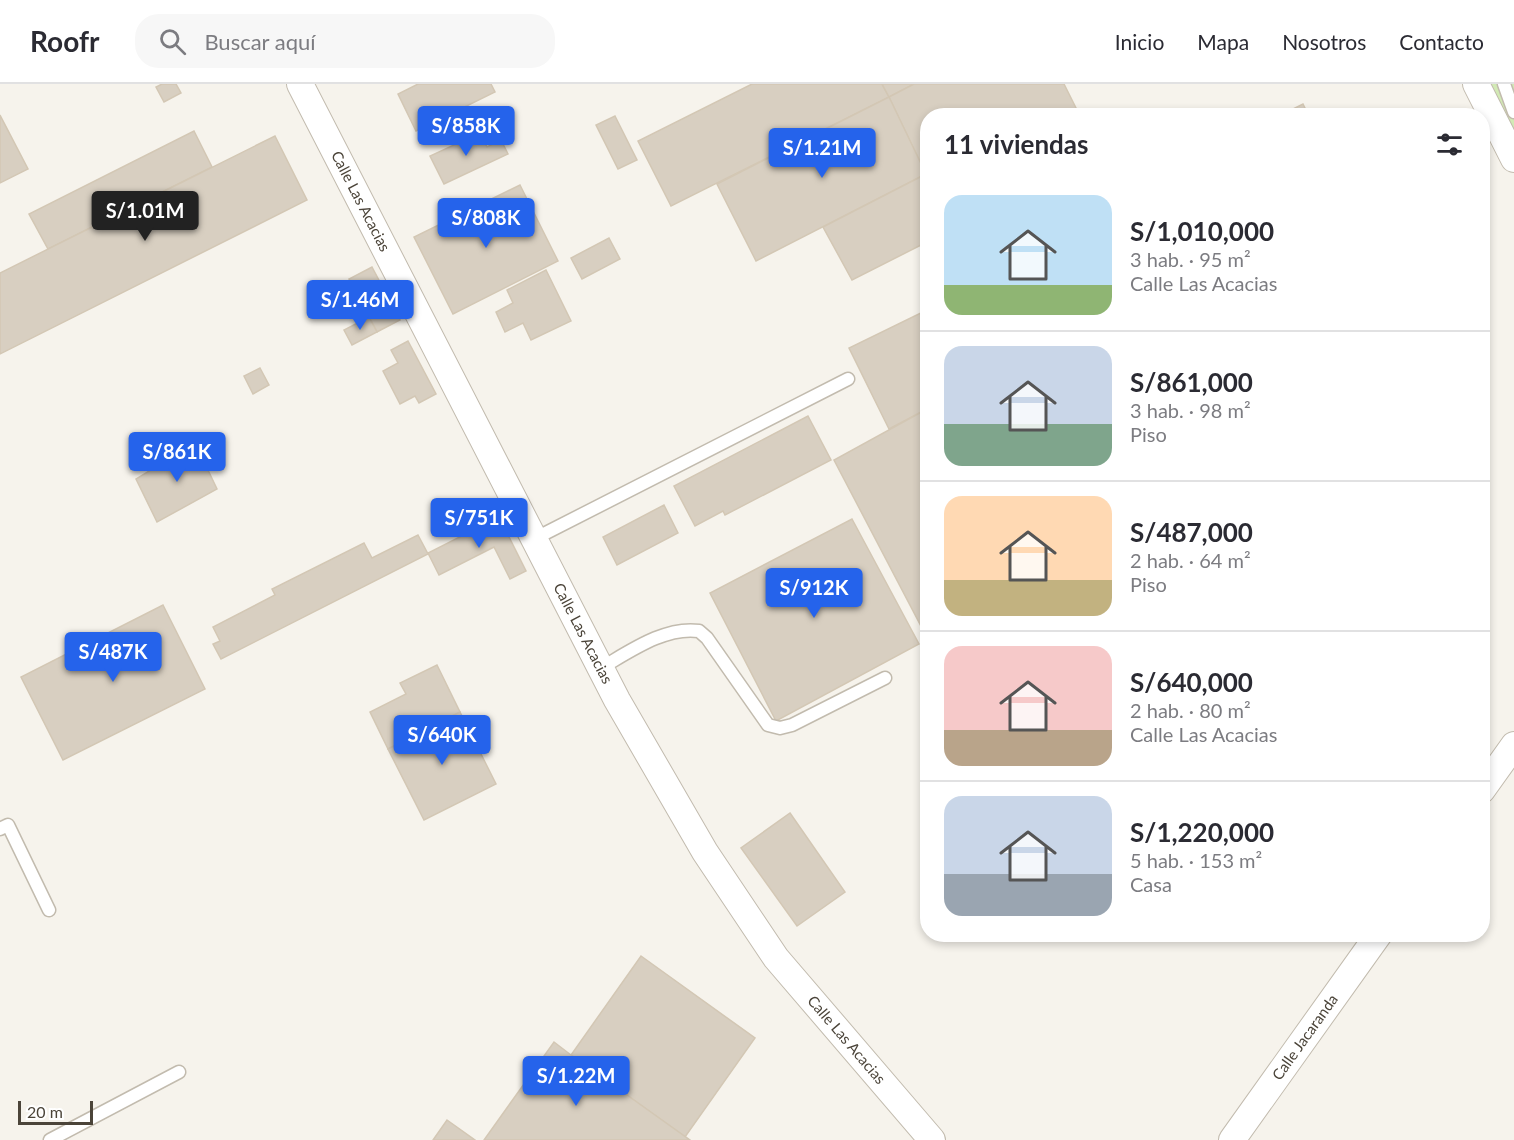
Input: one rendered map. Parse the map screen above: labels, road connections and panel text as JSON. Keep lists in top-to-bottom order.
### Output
{
  "streets": {
    "street": ["Calle Las Acacias", "Calle Jacaranda"]
  },
  "scale_bar": "20 m",
  "page": {
    "header": "Roofr",
    "search": "Buscar aquí",
    "nav": [
      "Inicio",
      "Mapa",
      "Nosotros",
      "Contacto"
    ],
    "price": [
      "S/858K",
      "S/1.21M",
      "S/1.01M",
      "S/808K",
      "S/1.46M",
      "S/861K",
      "S/751K",
      "S/912K",
      "S/487K",
      "S/640K",
      "S/1.22M"
    ],
    "heading": "11 viviendas",
    "list": [
      {
        "name": "S/1,010,000",
        "note": "3 hab. · 95 m² · Calle Las Acacias"
      },
      {
        "name": "S/861,000",
        "note": "3 hab. · 98 m² · Piso"
      },
      {
        "name": "S/487,000",
        "note": "2 hab. · 64 m² · Piso"
      },
      {
        "name": "S/640,000",
        "note": "2 hab. · 80 m² · Calle Las Acacias"
      },
      {
        "name": "S/1,220,000",
        "note": "5 hab. · 153 m² · Casa"
      }
    ],
    "scale": "20 m"
  }
}
